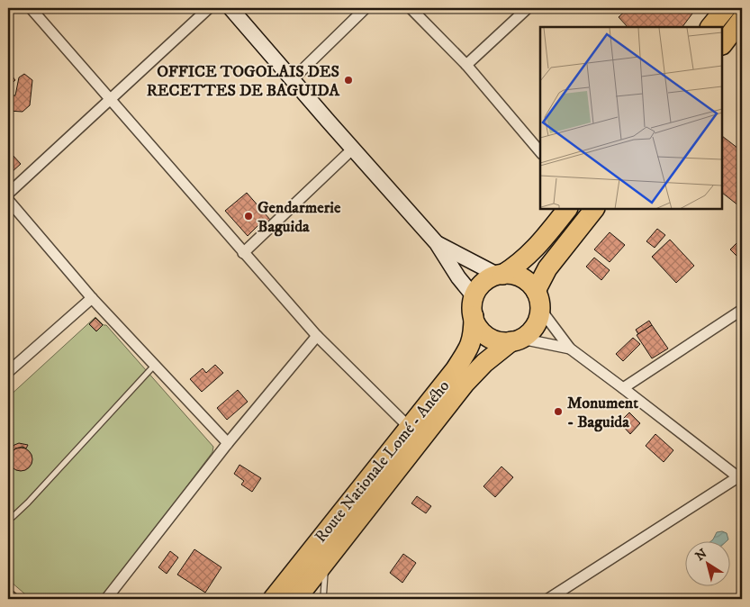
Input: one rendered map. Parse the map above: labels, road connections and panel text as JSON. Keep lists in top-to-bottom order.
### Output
{
  "streets": {
    "highway": ["Route Nationale Lomé - Aného"]
  },
  "places": ["OFFICE TOGOLAIS DES RECETTES DE BAGUIDA", "Gendarmerie Baguida", "Monument - Baguida"],
  "north": "top left"
}
